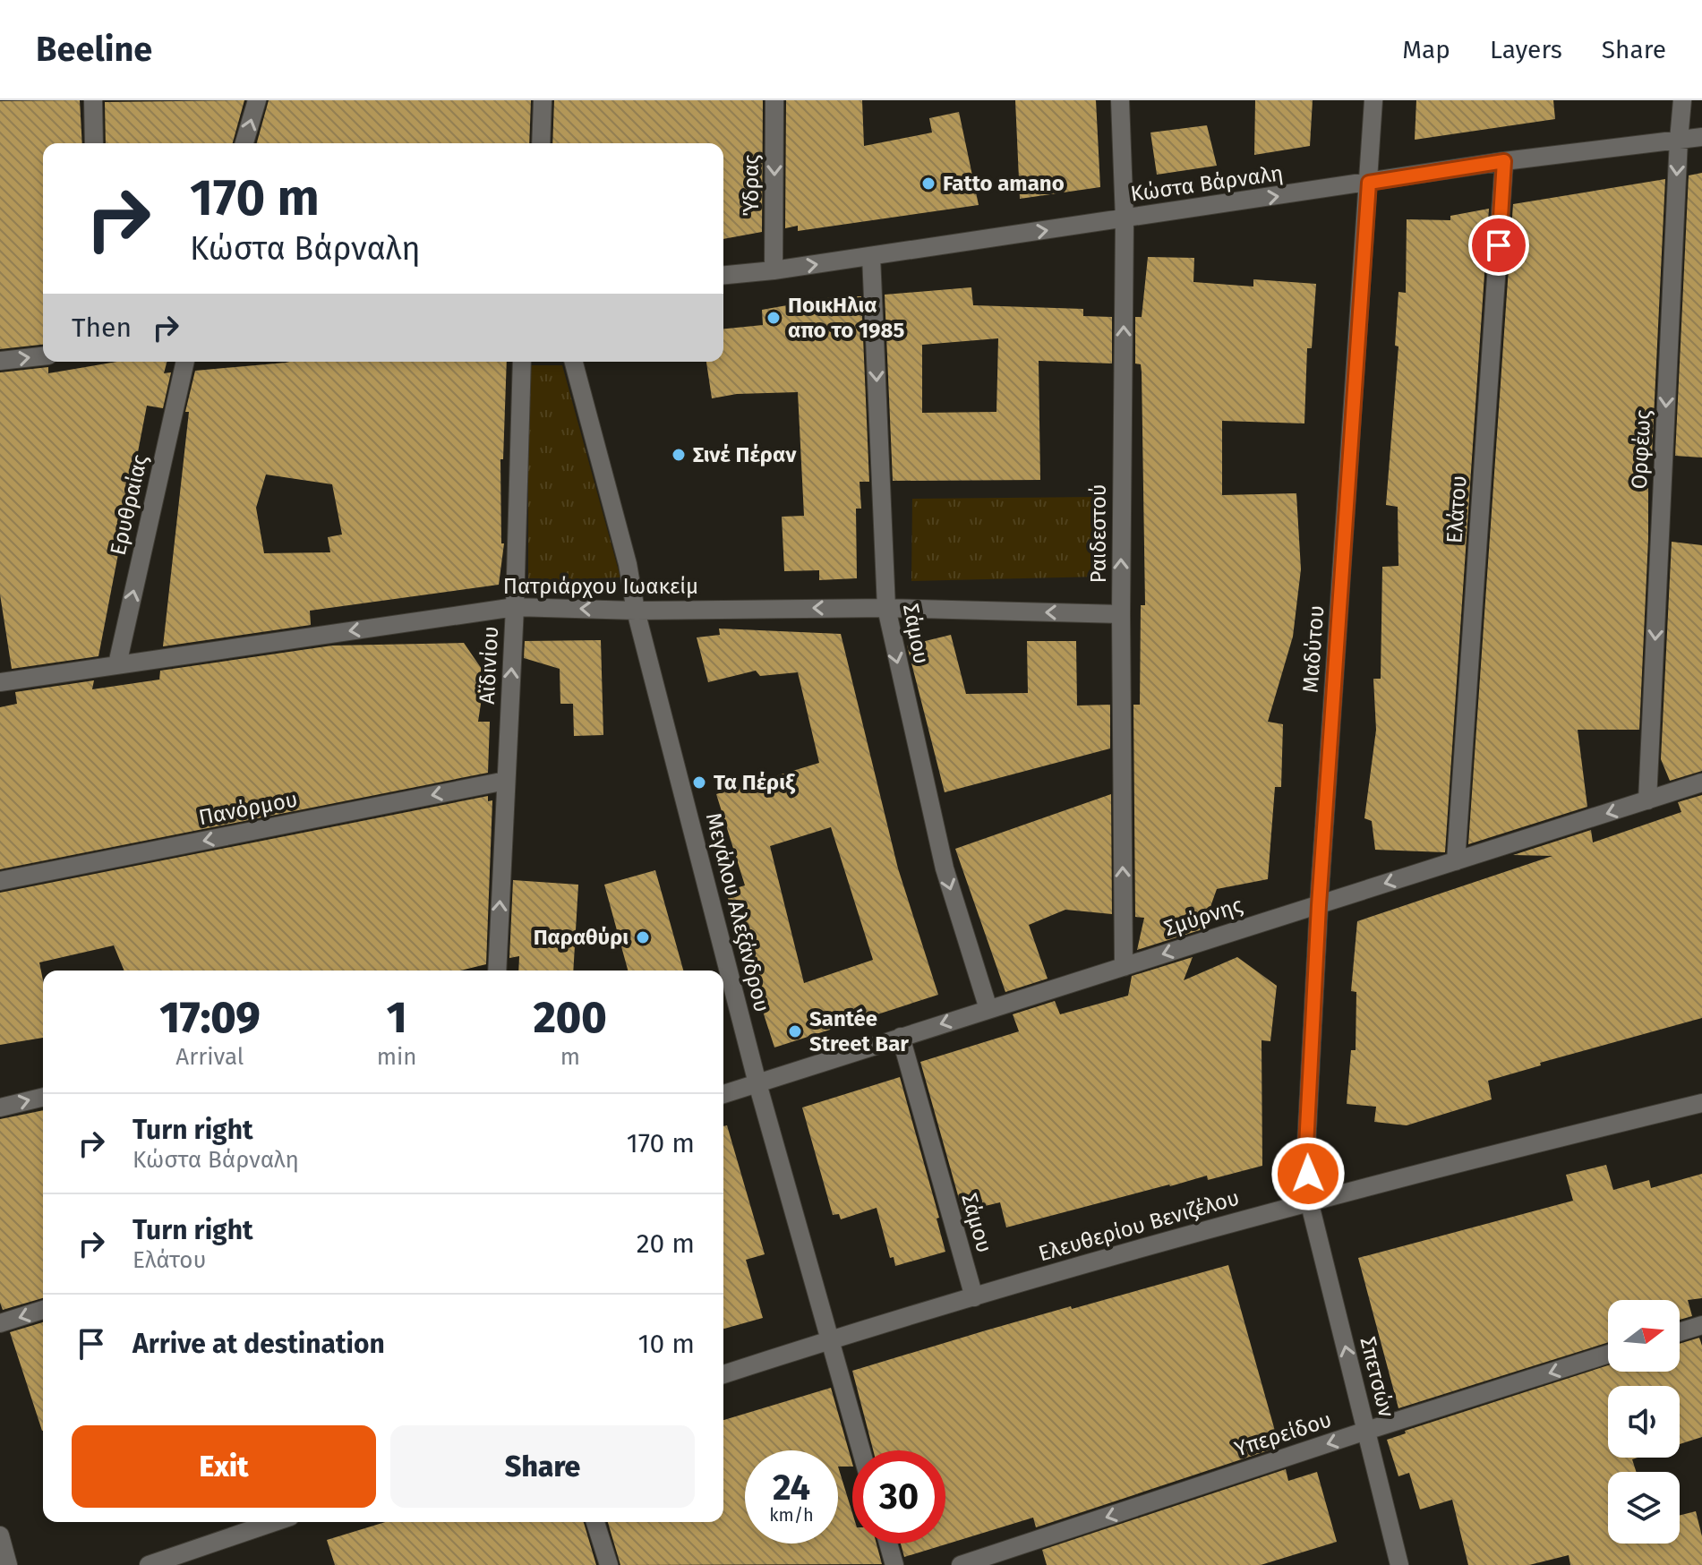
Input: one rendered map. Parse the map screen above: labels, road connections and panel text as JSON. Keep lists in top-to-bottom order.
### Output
{
  "streets": {
    "street": [
      "Κώστα Βάρναλη",
      "Ύδρας",
      "Ορφέως",
      "Ερυθραίας",
      "Ελάτου",
      "Ραιδεστού",
      "Πατριάρχου Ιωακείμ",
      "Σάμου",
      "Μαδύτου",
      "Αϊδινίου",
      "Πανόρμου",
      "Μεγάλου Αλεξάνδρου",
      "Σμύρνης",
      "Ελευθερίου Βενιζέλου",
      "Σπετσών",
      "Υπερείδου"
    ]
  },
  "crossings": [
    ["Κώστα Βάρναλη", "Ύδρας"],
    ["Κώστα Βάρναλη", "Ορφέως"],
    ["Κώστα Βάρναλη", "Ελάτου"],
    ["Κώστα Βάρναλη", "Ραιδεστού"],
    ["Κώστα Βάρναλη", "Σάμου"],
    ["Κώστα Βάρναλη", "Μαδύτου"],
    ["Ορφέως", "Σμύρνης"],
    ["Ερυθραίας", "Πατριάρχου Ιωακείμ"],
    ["Ελάτου", "Σμύρνης"],
    ["Ραιδεστού", "Πατριάρχου Ιωακείμ"],
    ["Ραιδεστού", "Σμύρνης"],
    ["Πατριάρχου Ιωακείμ", "Σάμου"],
    ["Πατριάρχου Ιωακείμ", "Αϊδινίου"],
    ["Πατριάρχου Ιωακείμ", "Μεγάλου Αλεξάνδρου"],
    ["Σάμου", "Σμύρνης"],
    ["Σάμου", "Ελευθερίου Βενιζέλου"],
    ["Μαδύτου", "Σμύρνης"],
    ["Μαδύτου", "Ελευθερίου Βενιζέλου"],
    ["Μαδύτου", "Σπετσών"],
    ["Αϊδινίου", "Πανόρμου"],
    ["Μεγάλου Αλεξάνδρου", "Σμύρνης"],
    ["Μεγάλου Αλεξάνδρου", "Ελευθερίου Βενιζέλου"],
    ["Ελευθερίου Βενιζέλου", "Σπετσών"],
    ["Σπετσών", "Υπερείδου"]
  ],
  "one_way": [
    "Κώστα Βάρναλη",
    "Ύδρας",
    "Ορφέως",
    "Ερυθραίας",
    "Ραιδεστού",
    "Πατριάρχου Ιωακείμ",
    "Σάμου",
    "Αϊδινίου",
    "Πανόρμου",
    "Σμύρνης",
    "Σπετσών",
    "Υπερείδου"
  ],
  "places": [
    "Fatto amano",
    "ΠοικΗλια απο το 1985",
    "Σινέ Πέραν",
    "Τα Πέριξ",
    "Παραθύρι",
    "Santée Street Bar"
  ],
  "north": "right",
  "page": {
    "header": "Beeline",
    "nav": ["Map", "Layers", "Share"],
    "turn": ["170 m", "Κώστα Βάρναλη"],
    "then": "Then",
    "eta": [
      "17:09",
      "Arrival",
      "1",
      "min",
      "200",
      "m"
    ],
    "list": [
      {
        "name": "Turn right",
        "note": "Κώστα Βάρναλη",
        "value": "170 m"
      },
      {
        "name": "Turn right",
        "note": "Ελάτου",
        "value": "20 m"
      },
      {
        "name": "Arrive at destination",
        "value": "10 m"
      }
    ],
    "buttons": ["Exit", "Share"],
    "speed": "24 km/h",
    "limit": "30"
  }
}
